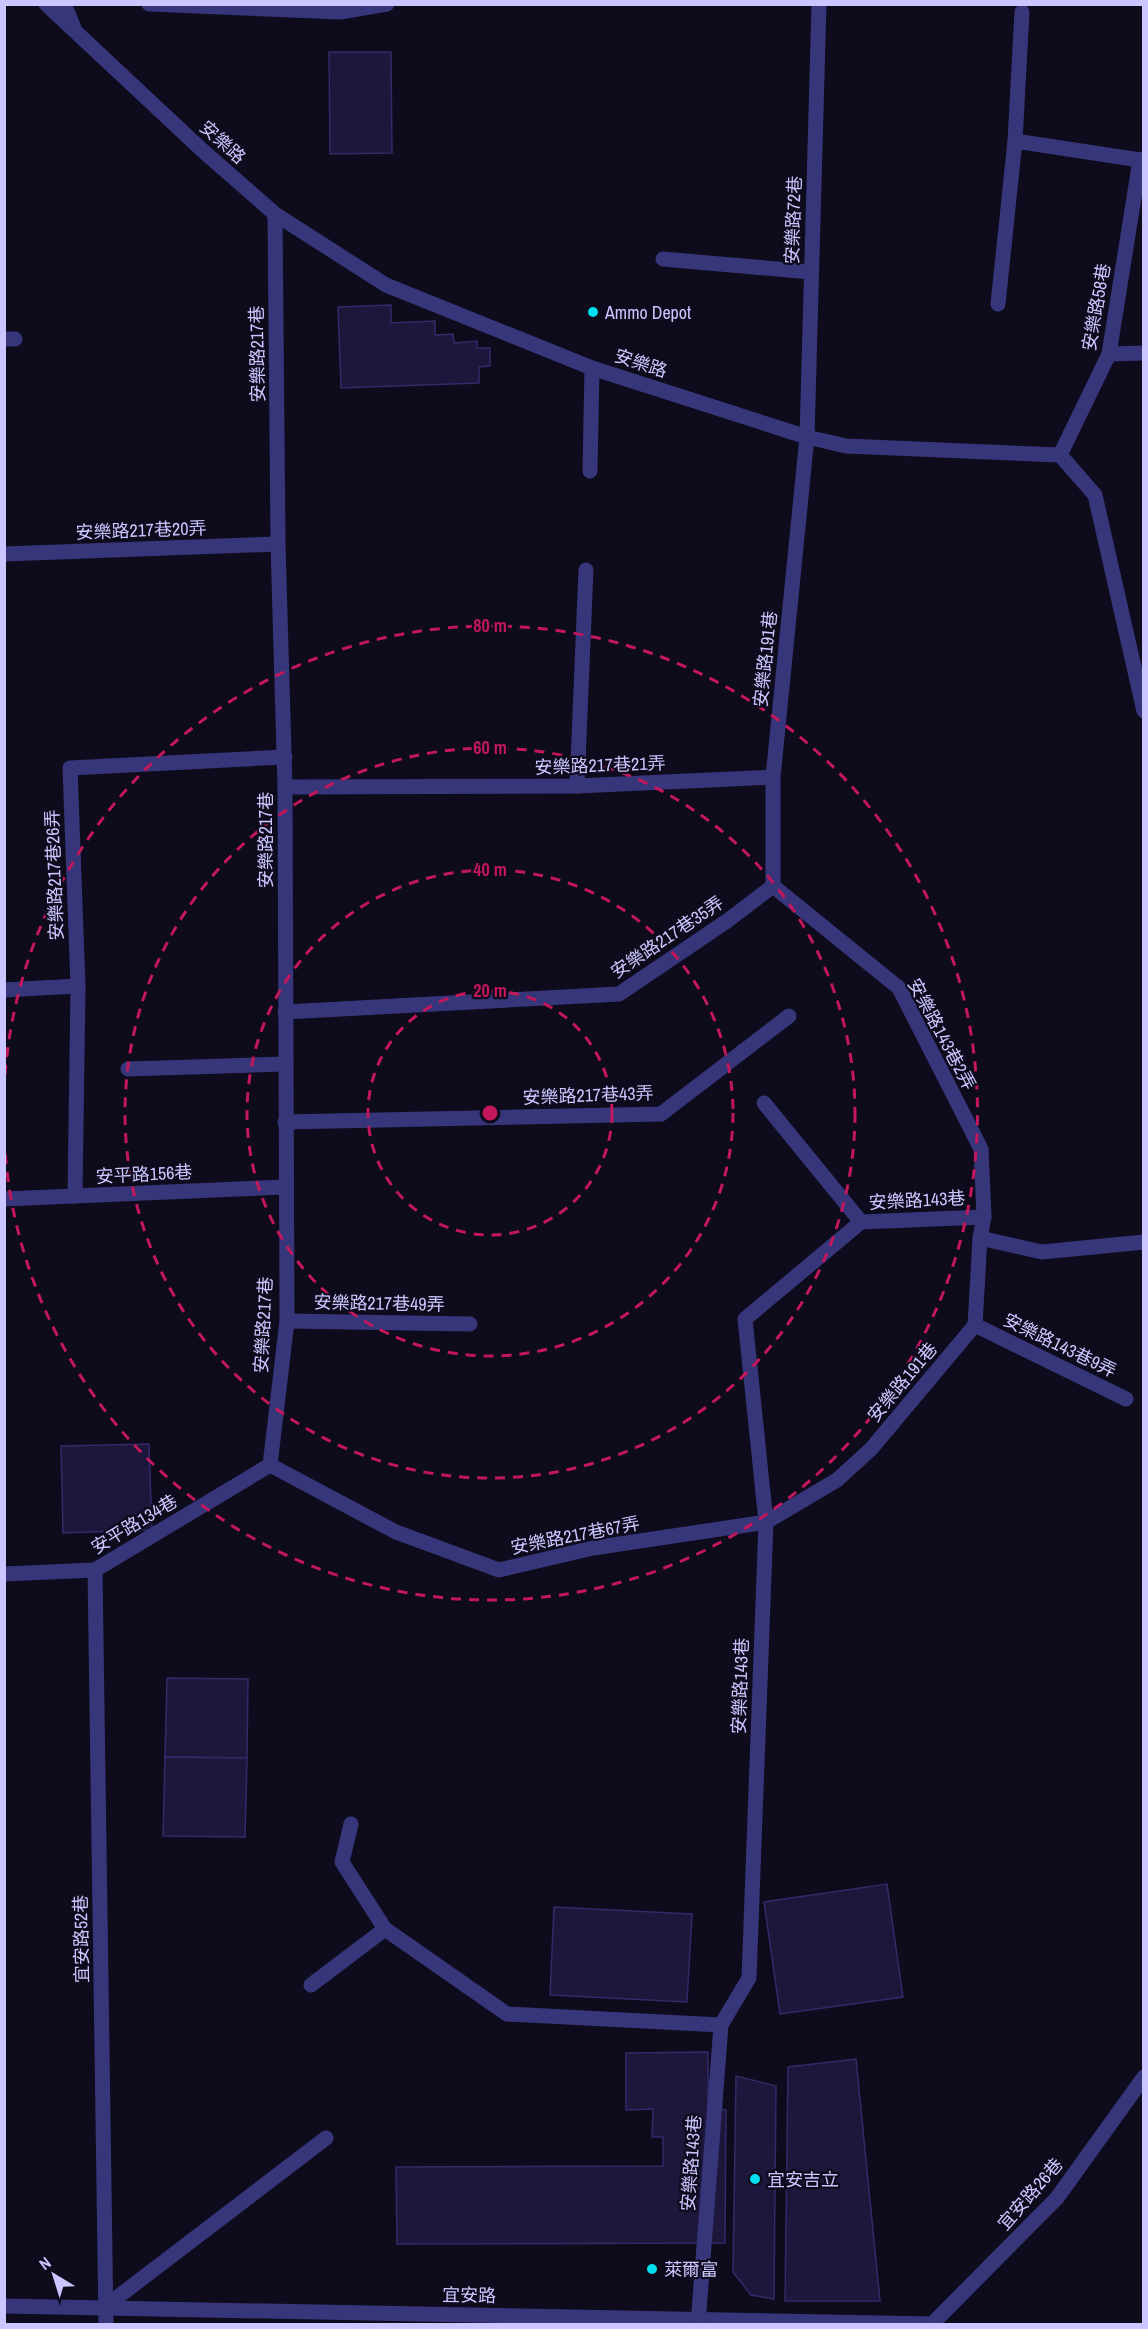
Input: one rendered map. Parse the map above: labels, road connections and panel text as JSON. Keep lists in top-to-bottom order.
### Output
{
  "streets": {
    "street": [
      "安樂路",
      "安樂路72巷",
      "安樂路58巷",
      "安樂路217巷",
      "安樂路217巷20弄",
      "安樂路191巷",
      "安樂路217巷21弄",
      "安樂路217巷26弄",
      "安樂路217巷35弄",
      "安樂路143巷2弄",
      "安樂路217巷43弄",
      "安平路156巷",
      "安樂路143巷",
      "安樂路217巷49弄",
      "安樂路143巷9弄",
      "安平路134巷",
      "安樂路217巷67弄",
      "宜安路52巷",
      "宜安路26巷",
      "宜安路"
    ]
  },
  "crossings": [
    ["安樂路", "安樂路72巷"],
    ["安樂路", "安樂路58巷"],
    ["安樂路", "安樂路217巷"],
    ["安樂路", "安樂路191巷"],
    ["安樂路72巷", "安樂路191巷"],
    ["安樂路217巷", "安樂路217巷20弄"],
    ["安樂路217巷", "安樂路217巷21弄"],
    ["安樂路217巷", "安樂路217巷26弄"],
    ["安樂路217巷", "安樂路217巷35弄"],
    ["安樂路217巷", "安樂路217巷43弄"],
    ["安樂路217巷", "安平路156巷"],
    ["安樂路217巷", "安樂路217巷49弄"],
    ["安樂路217巷", "安平路134巷"],
    ["安樂路217巷", "安樂路217巷67弄"],
    ["安樂路191巷", "安樂路217巷21弄"],
    ["安樂路191巷", "安樂路217巷35弄"],
    ["安樂路191巷", "安樂路143巷2弄"],
    ["安樂路191巷", "安樂路143巷"],
    ["安樂路191巷", "安樂路143巷9弄"],
    ["安樂路191巷", "安樂路217巷67弄"],
    ["安樂路217巷26弄", "安平路156巷"],
    ["安樂路217巷35弄", "安樂路143巷2弄"],
    ["安樂路143巷2弄", "安樂路143巷"],
    ["安樂路143巷", "安樂路217巷67弄"],
    ["安樂路143巷", "宜安路"],
    ["安平路134巷", "安樂路217巷67弄"],
    ["安平路134巷", "宜安路52巷"],
    ["宜安路52巷", "宜安路"],
    ["宜安路26巷", "宜安路"]
  ],
  "places": ["Ammo Depot", "宜安吉立", "萊爾富"],
  "north": "top left",
  "rings": [
    "80 m",
    "60 m",
    "40 m",
    "20 m"
  ]
}
